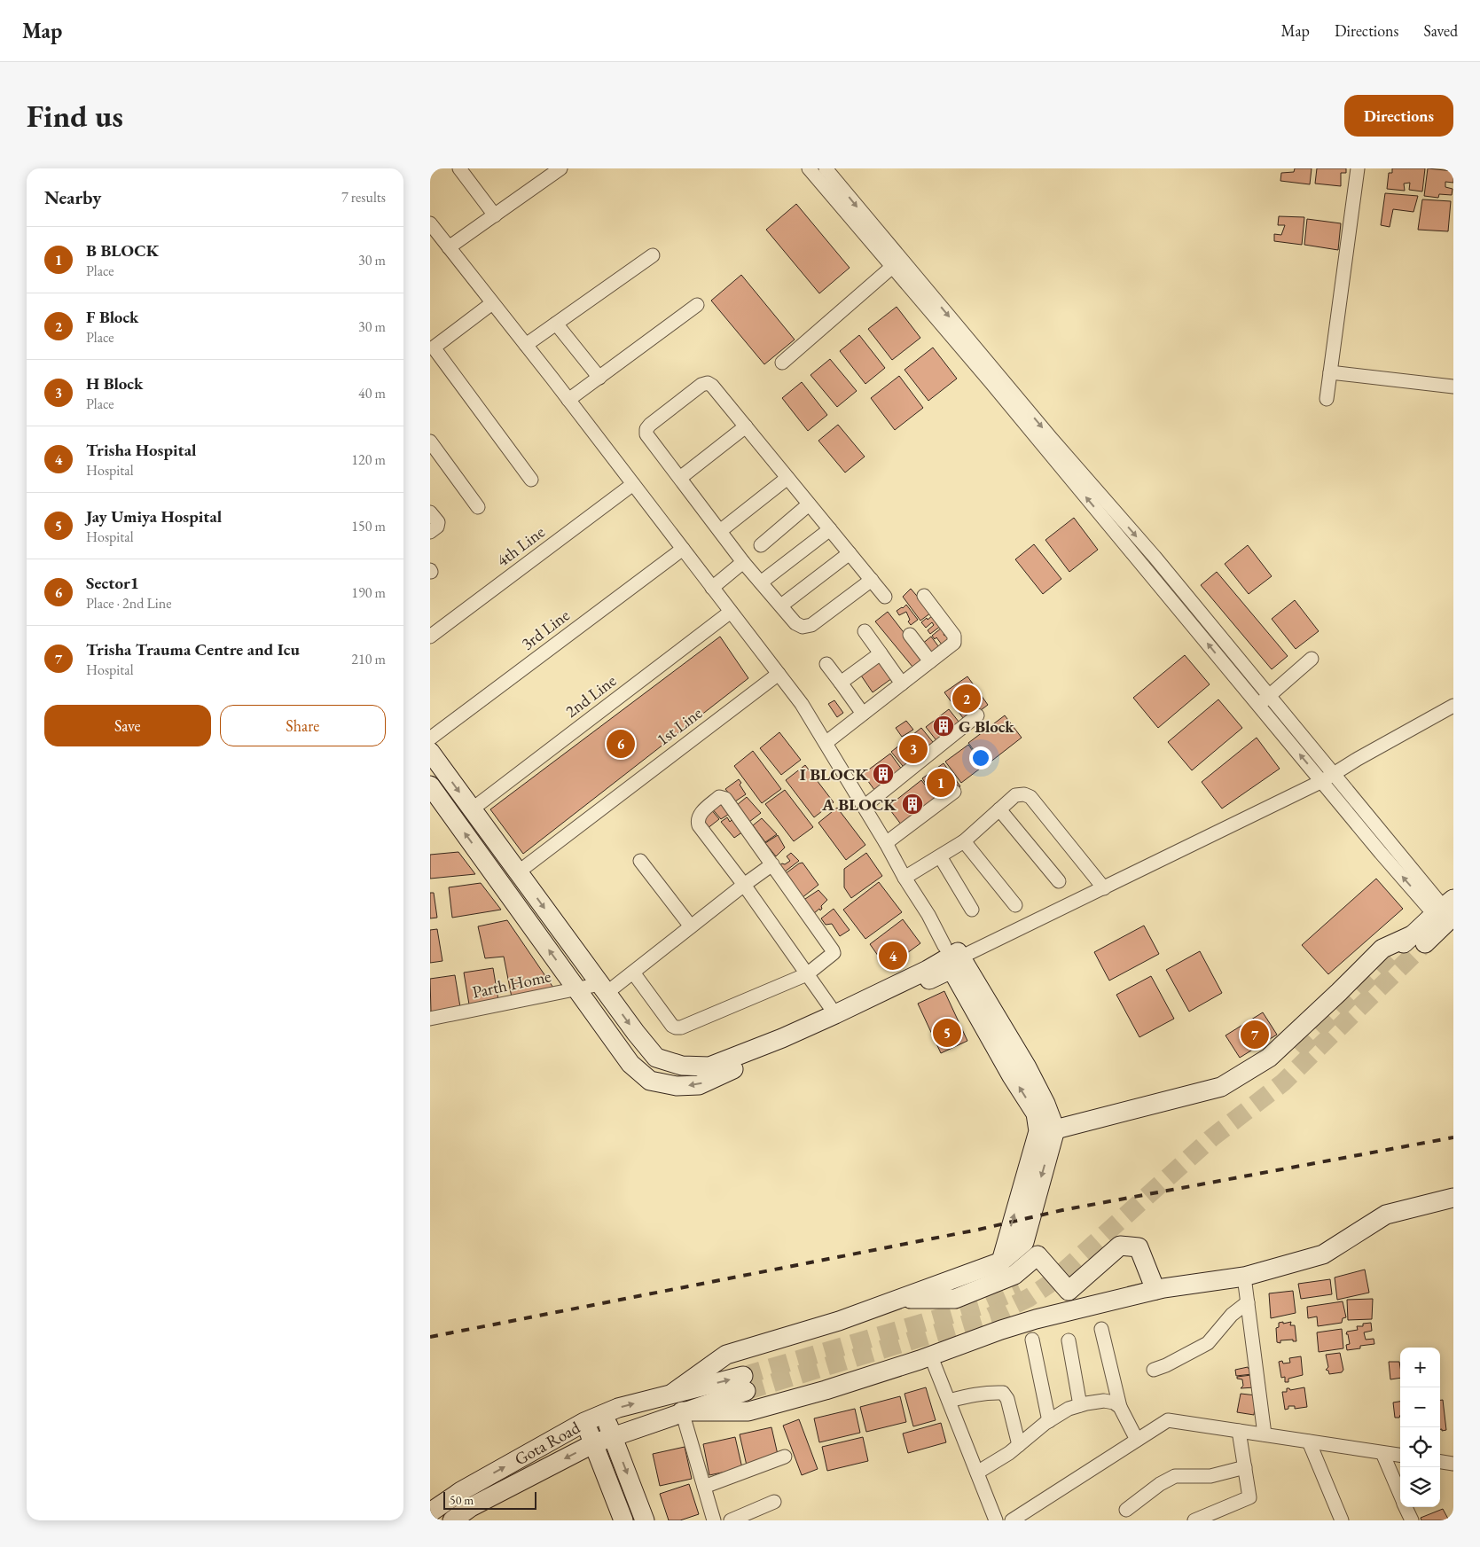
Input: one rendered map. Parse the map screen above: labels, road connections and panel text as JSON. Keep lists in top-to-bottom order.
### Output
{
  "streets": {
    "street": [
      "4th Line",
      "3rd Line",
      "2nd Line",
      "1st Line",
      "Parth Home",
      "Gota Road"
    ]
  },
  "places": {
    "building": ["G Block", "I BLOCK", "A BLOCK"]
  },
  "scale_bar": "50 m",
  "page": {
    "header": "Map",
    "nav": ["Map", "Directions", "Saved"],
    "buttons": [
      "Directions",
      ["Save", "Share"]
    ],
    "title": "Find us",
    "heading": ["Nearby", "7 results"],
    "list": [
      {
        "mark": "1",
        "name": "B BLOCK",
        "note": "Place",
        "value": "30 m"
      },
      {
        "mark": "2",
        "name": "F Block",
        "note": "Place",
        "value": "30 m"
      },
      {
        "mark": "3",
        "name": "H Block",
        "note": "Place",
        "value": "40 m"
      },
      {
        "mark": "4",
        "name": "Trisha Hospital",
        "note": "Hospital",
        "value": "120 m"
      },
      {
        "mark": "5",
        "name": "Jay Umiya Hospital",
        "note": "Hospital",
        "value": "150 m"
      },
      {
        "mark": "6",
        "name": "Sector1",
        "note": "Place · 2nd Line",
        "value": "190 m"
      },
      {
        "mark": "7",
        "name": "Trisha Trauma Centre and Icu",
        "note": "Hospital",
        "value": "210 m"
      }
    ],
    "pins": [
      "2",
      "6",
      "3",
      "1",
      "4",
      "5",
      "7"
    ],
    "map_buttons": ["+", "−"],
    "scale": "50 m"
  }
}
